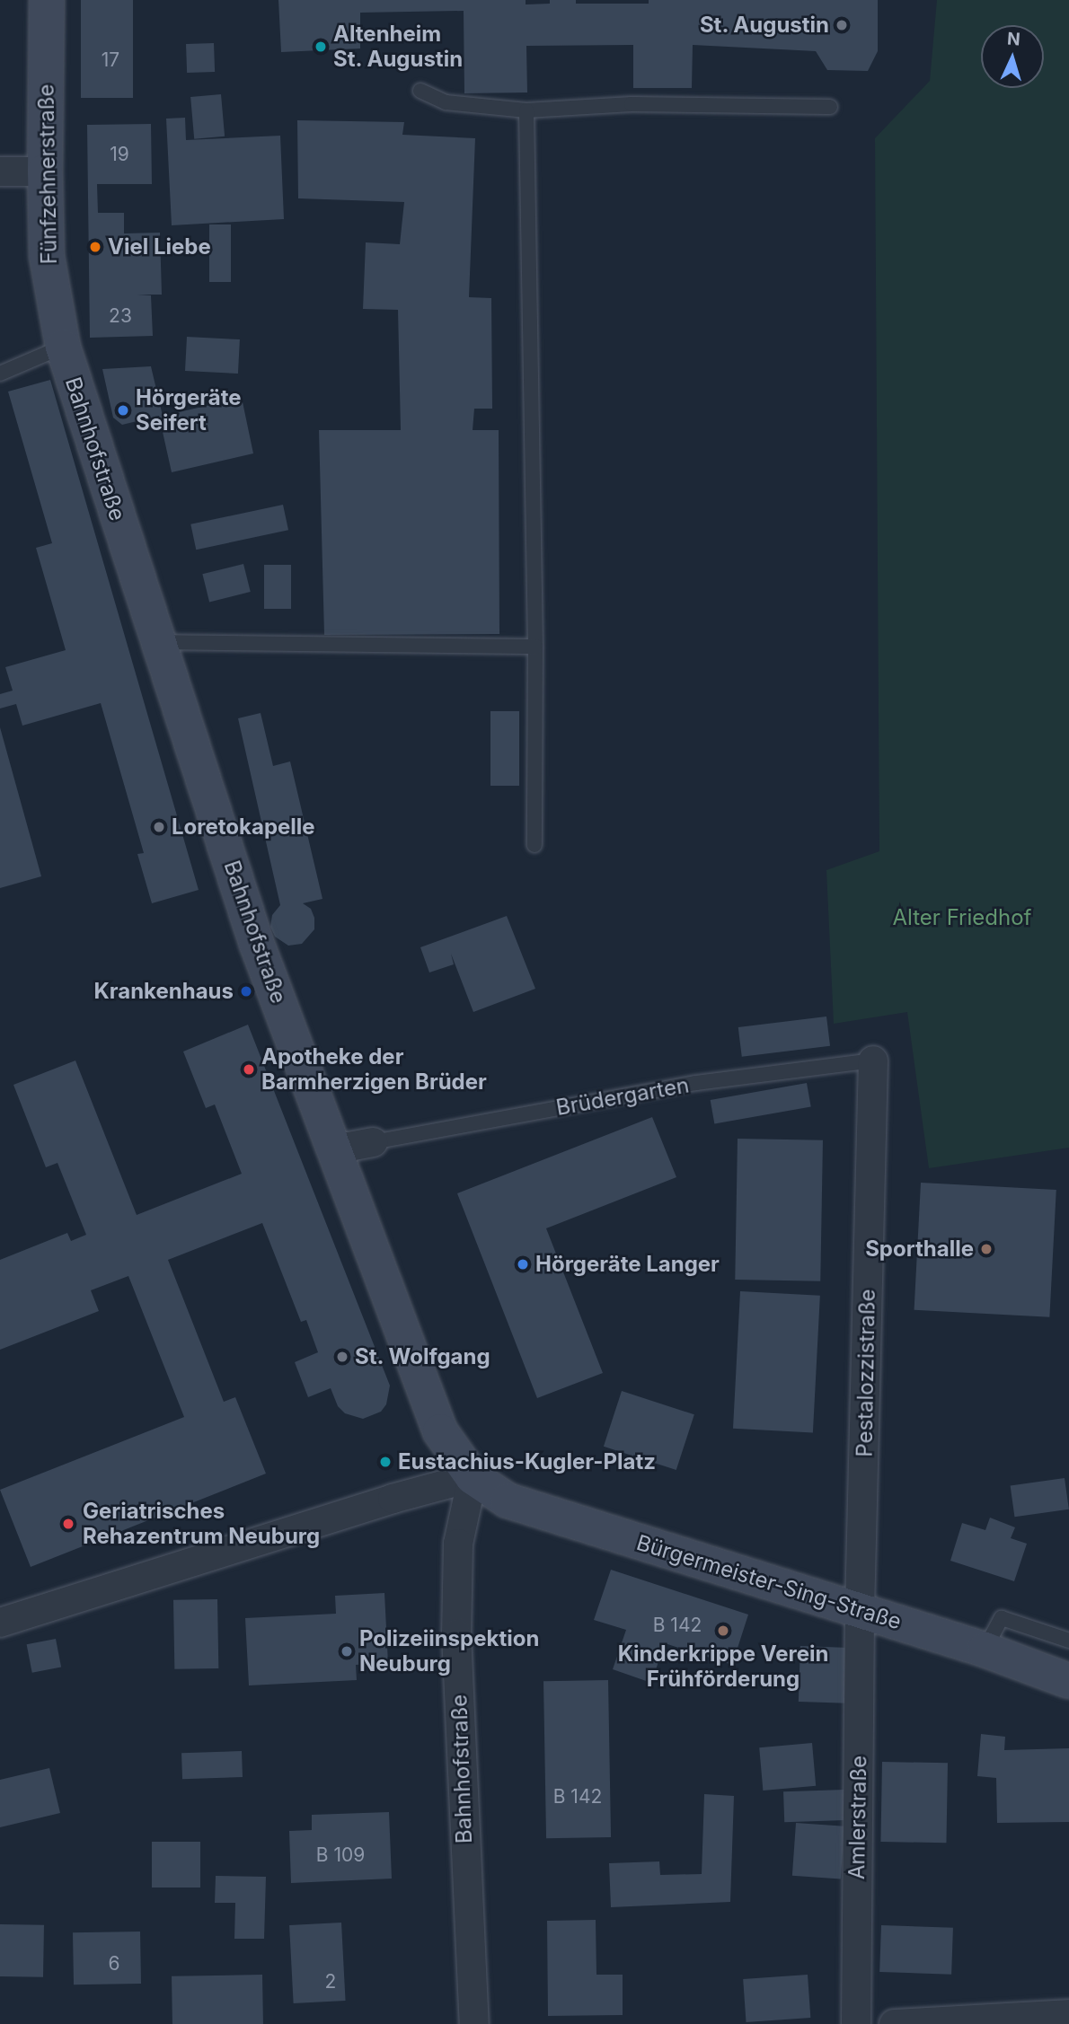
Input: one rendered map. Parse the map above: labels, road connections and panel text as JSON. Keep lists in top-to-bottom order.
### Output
{
  "streets": {
    "main road": ["Fünfzehnerstraße", "Bahnhofstraße", "Bürgermeister-Sing-Straße"],
    "street": ["Pestalozzistraße", "Amlerstraße"],
    "lane": ["Brüdergarten"]
  },
  "crossings": [
    ["Fünfzehnerstraße", "Bahnhofstraße"],
    ["Bahnhofstraße", "Bürgermeister-Sing-Straße"],
    ["Brüdergarten", "Pestalozzistraße"],
    ["Pestalozzistraße", "Bürgermeister-Sing-Straße"],
    ["Pestalozzistraße", "Amlerstraße"],
    ["Bürgermeister-Sing-Straße", "Amlerstraße"]
  ],
  "parks": ["Alter Friedhof"],
  "places": [
    "St. Augustin",
    "Altenheim St. Augustin",
    "Viel Liebe",
    "Hörgeräte Seifert",
    "Loretokapelle",
    "Krankenhaus",
    "Apotheke der Barmherzigen Brüder",
    "Sporthalle",
    "Hörgeräte Langer",
    "St. Wolfgang",
    "Eustachius-Kugler-Platz",
    "Geriatrisches Rehazentrum Neuburg",
    "Kinderkrippe Verein Frühförderung",
    "Polizeiinspektion Neuburg"
  ],
  "house_numbers": [
    "17",
    "19",
    "23",
    "B 142",
    "B 142",
    "B 109",
    "6",
    "2"
  ],
  "north": "top"
}
